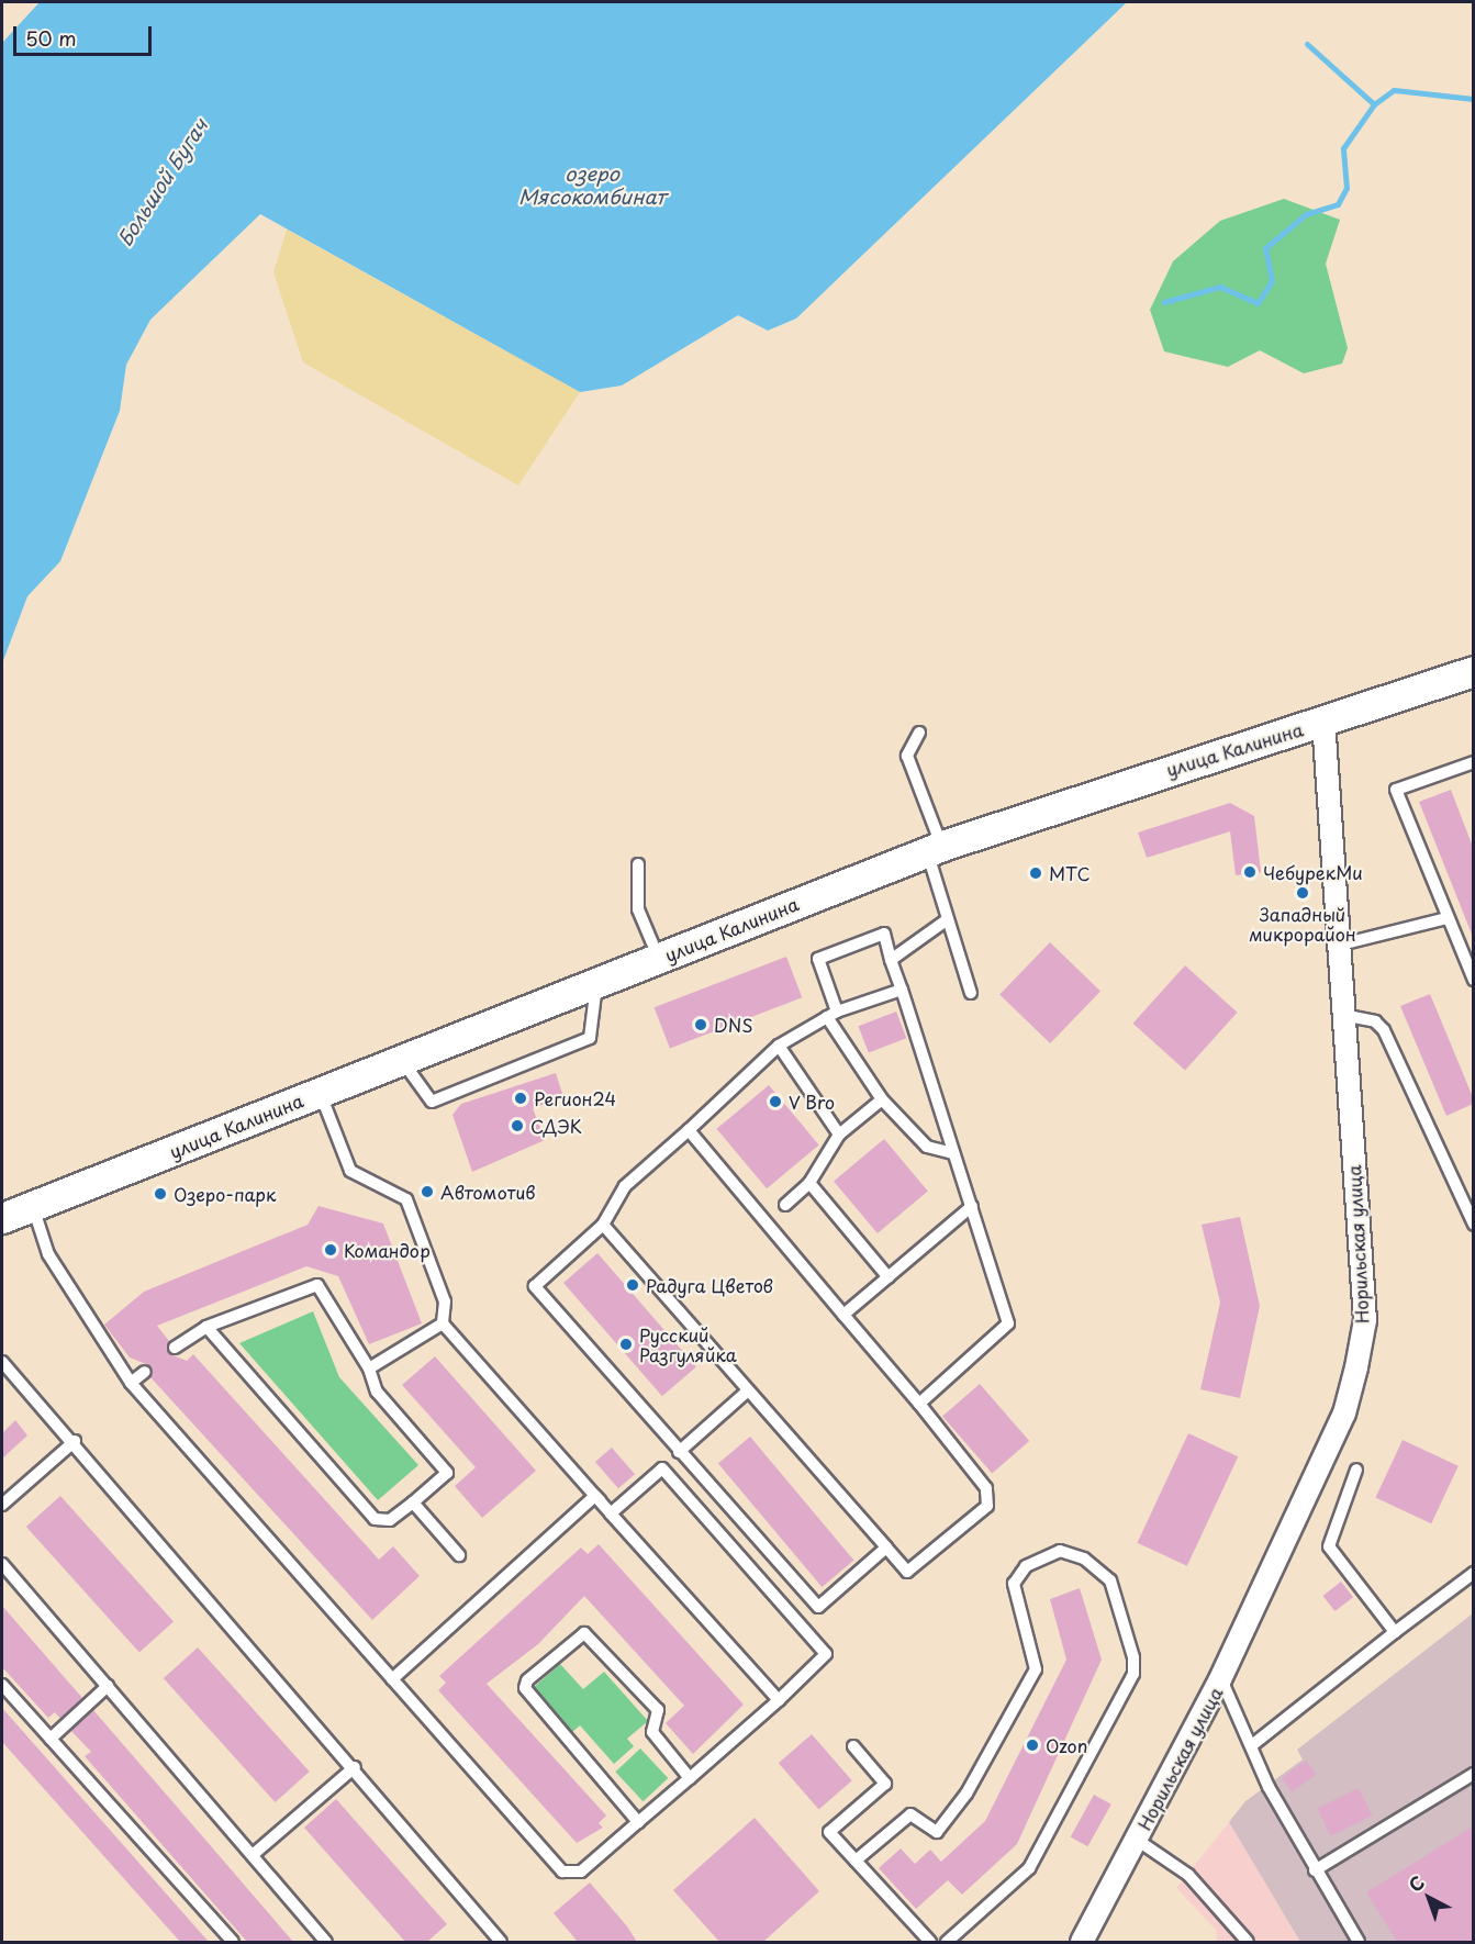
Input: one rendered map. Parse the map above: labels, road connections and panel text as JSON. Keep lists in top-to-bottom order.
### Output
{
  "streets": {
    "main road": ["улица Калинина"],
    "street": ["Норильская улица"]
  },
  "crossings": [
    ["улица Калинина", "Норильская улица"]
  ],
  "water": ["озеро Мясокомбинат", "Большой Бугач"],
  "places": [
    "ЧебурекМи",
    "МТС",
    "Западный микрорайон",
    "DNS",
    "Регион24",
    "V Bro",
    "СДЭК",
    "Автомотив",
    "Озеро-парк",
    "Командор",
    "Радуга Цветов",
    "Русский Разгуляйка",
    "Ozon"
  ],
  "scale_bar": "50 m",
  "north": "top left"
}
